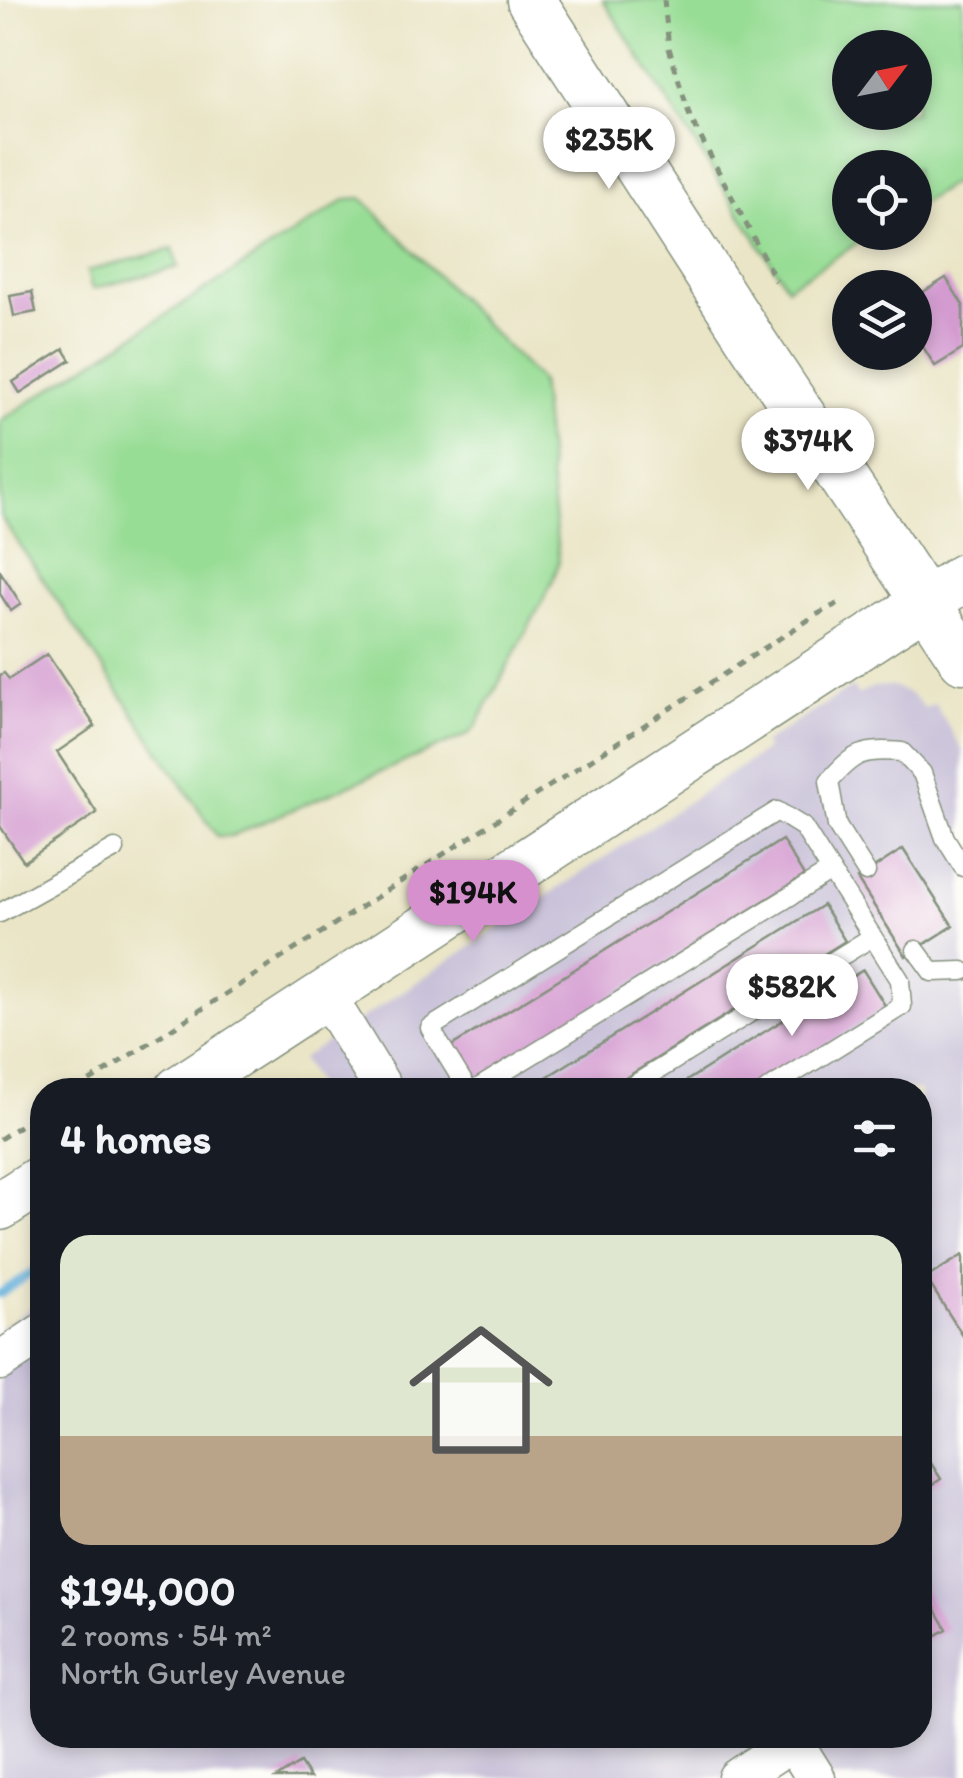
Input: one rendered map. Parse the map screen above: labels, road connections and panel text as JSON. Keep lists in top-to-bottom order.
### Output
{
  "north": "top right",
  "page": {
    "price": [
      "$235K",
      "$374K",
      "$194K",
      "$582K"
    ],
    "heading": "4 homes",
    "list": [
      {
        "name": "$194,000",
        "note": "2 rooms · 54 m² · North Gurley Avenue"
      }
    ]
  }
}
